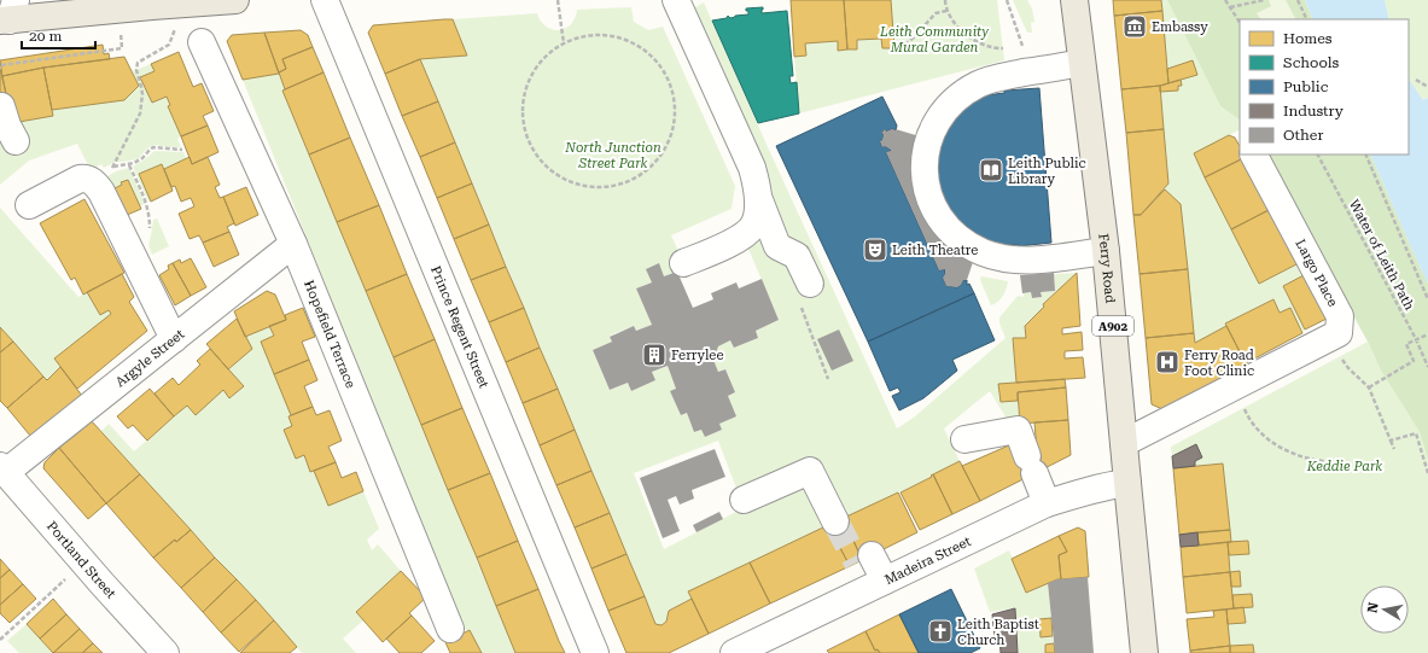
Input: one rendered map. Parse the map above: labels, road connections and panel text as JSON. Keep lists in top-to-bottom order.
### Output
{
  "streets": {
    "main road": ["Ferry Road", "A902"],
    "street": [
      "Largo Place",
      "Prince Regent Street",
      "Hopefield Terrace",
      "Argyle Street",
      "Portland Street",
      "Madeira Street"
    ],
    "path": ["Water of Leith Path"]
  },
  "crossings": [
    ["Ferry Road", "Madeira Street"],
    ["Hopefield Terrace", "Argyle Street"],
    ["Argyle Street", "Portland Street"]
  ],
  "parks": ["Leith Community Mural Garden", "North Junction Street Park", "Keddie Park"],
  "places": {
    "museum": ["Embassy"],
    "library": ["Leith Public Library"],
    "theatre": ["Leith Theatre"],
    "building": ["Ferrylee"],
    "hospital": ["Ferry Road Foot Clinic"],
    "church": ["Leith Baptist Church"]
  },
  "legend": [
    "Homes",
    "Schools",
    "Public",
    "Industry",
    "Other"
  ],
  "scale_bar": "20 m",
  "north": "left"
}
